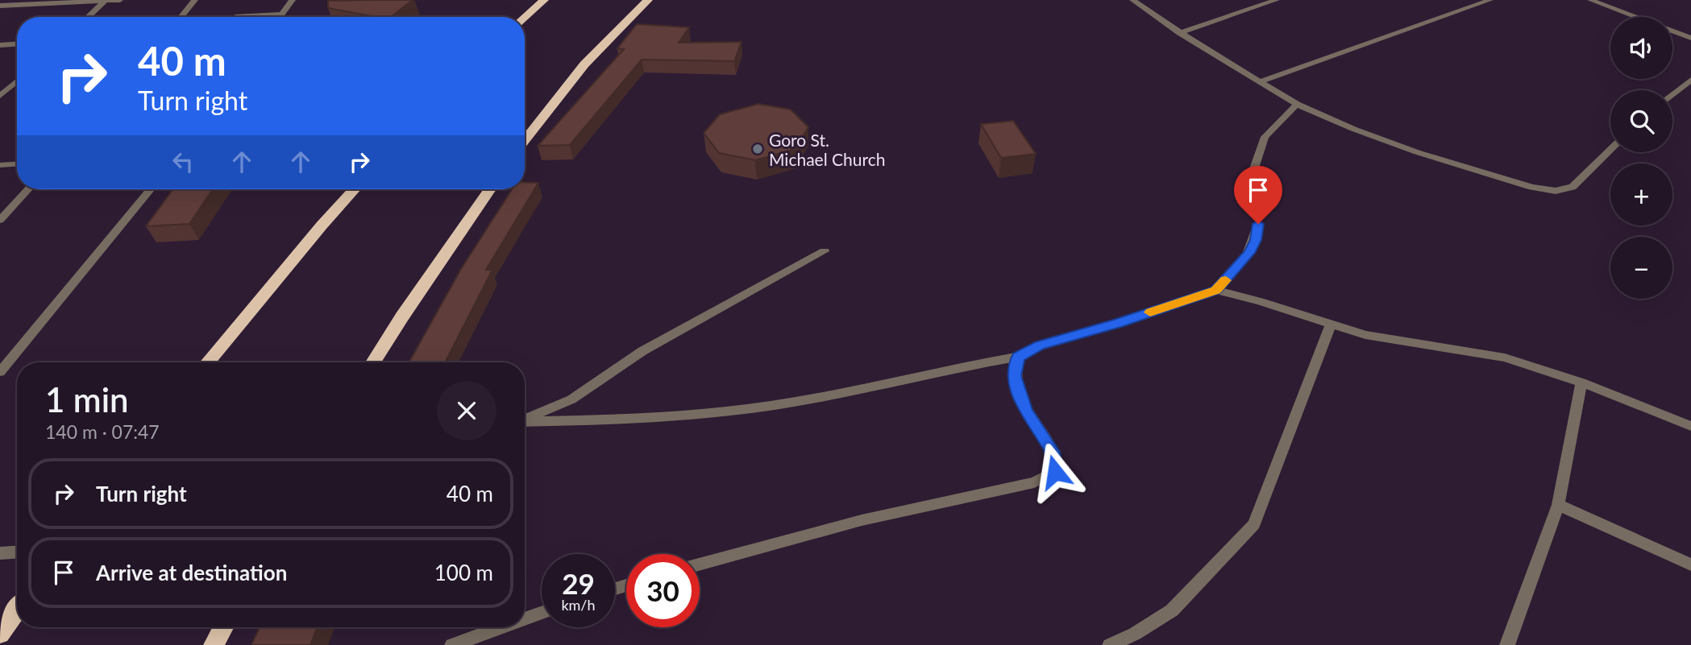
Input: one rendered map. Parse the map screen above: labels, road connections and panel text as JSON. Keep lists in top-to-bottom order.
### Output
{
  "places": ["Goro St. Michael Church"],
  "page": {
    "map_buttons": ["+", "−"],
    "turn": ["40 m", "Turn right"],
    "heading": ["1 min", "140 m · 07:47"],
    "list": [
      {
        "name": "Turn right",
        "value": "40 m"
      },
      {
        "name": "Arrive at destination",
        "value": "100 m"
      }
    ],
    "speed": "29 km/h",
    "limit": "30"
  }
}
